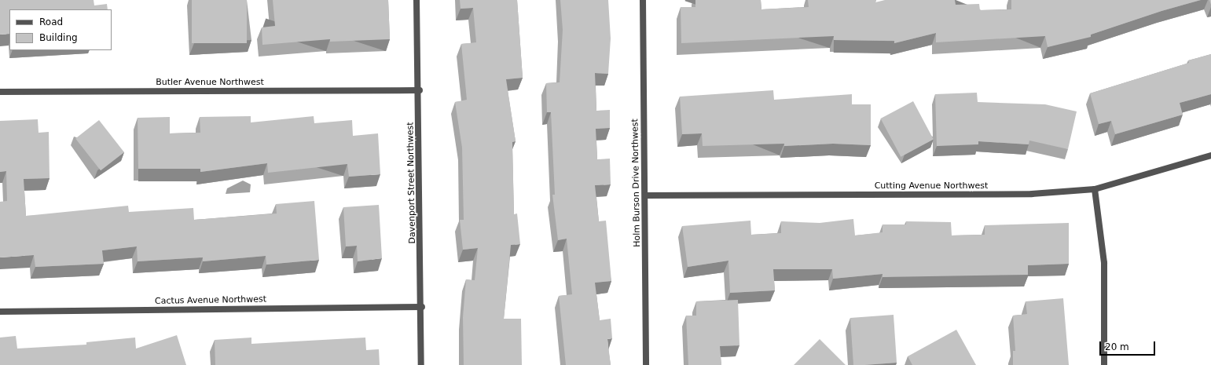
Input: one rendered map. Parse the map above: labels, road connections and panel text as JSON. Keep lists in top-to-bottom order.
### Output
{
  "streets": {
    "street": [
      "Butler Avenue Northwest",
      "Davenport Street Northwest",
      "Holm Burson Drive Northwest",
      "Cutting Avenue Northwest",
      "Cactus Avenue Northwest"
    ]
  },
  "crossings": [
    ["Butler Avenue Northwest", "Davenport Street Northwest"],
    ["Davenport Street Northwest", "Cactus Avenue Northwest"],
    ["Holm Burson Drive Northwest", "Cutting Avenue Northwest"]
  ],
  "legend": ["Road", "Building"],
  "scale_bar": "20 m"
}
